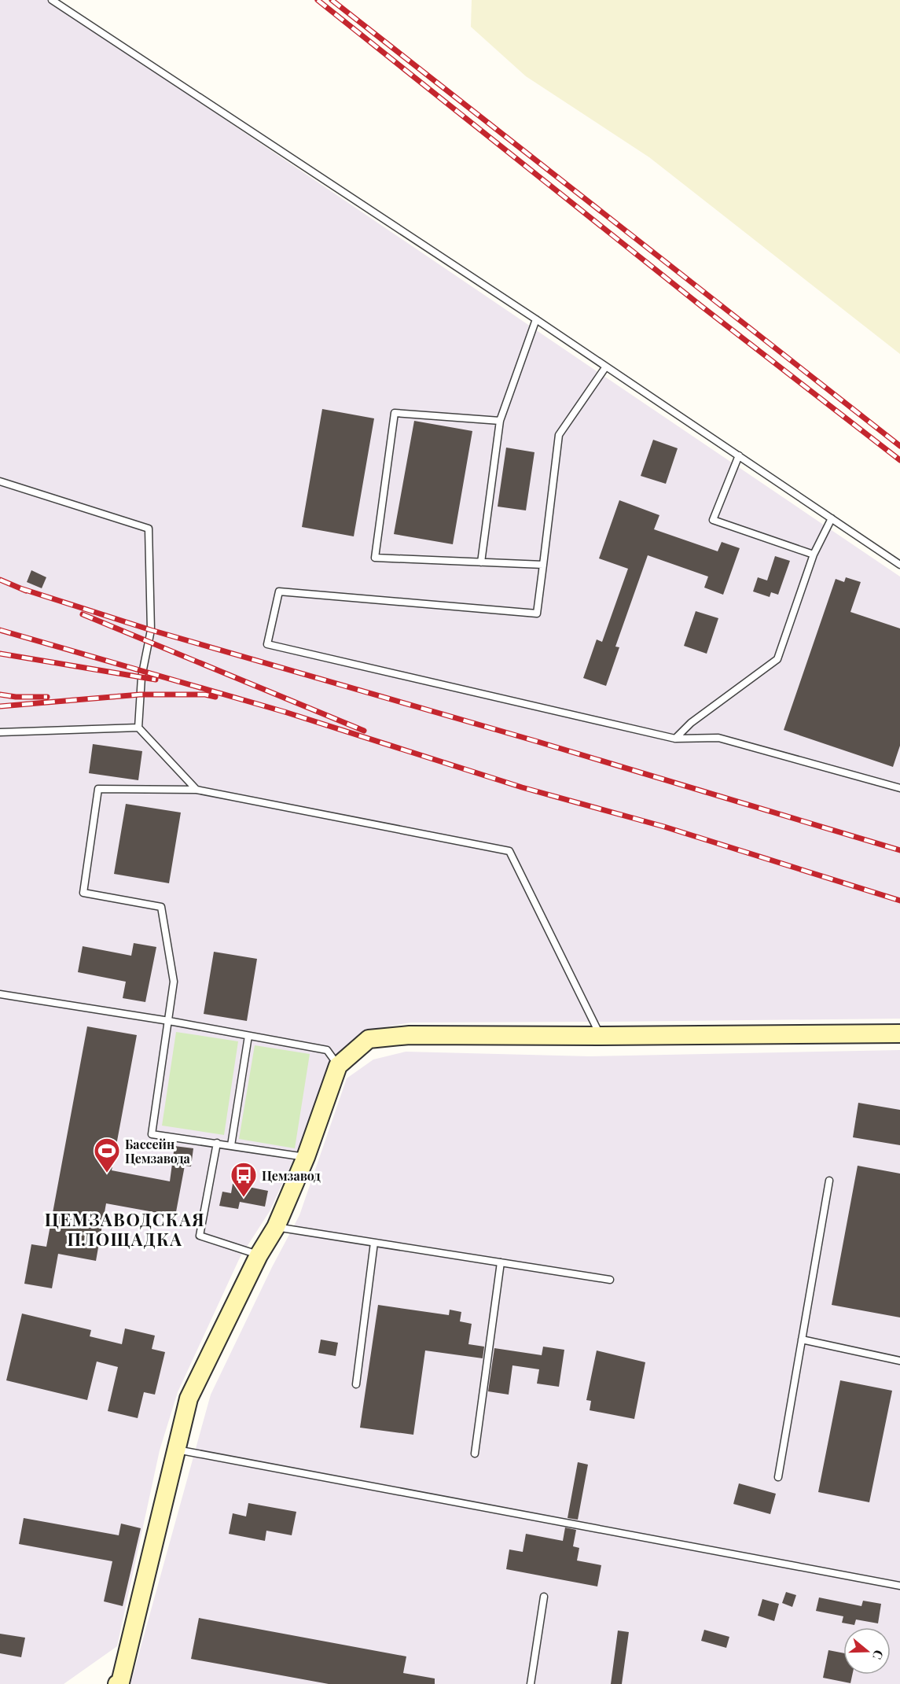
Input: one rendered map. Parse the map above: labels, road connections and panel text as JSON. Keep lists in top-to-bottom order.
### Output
{
  "districts": ["ЦЕМЗАВОДСКАЯ ПЛОЩАДКА"],
  "places": {
    "sports": ["Бассейн Цемзавода"],
    "bus stop": ["Цемзавод"]
  },
  "north": "right"
}
